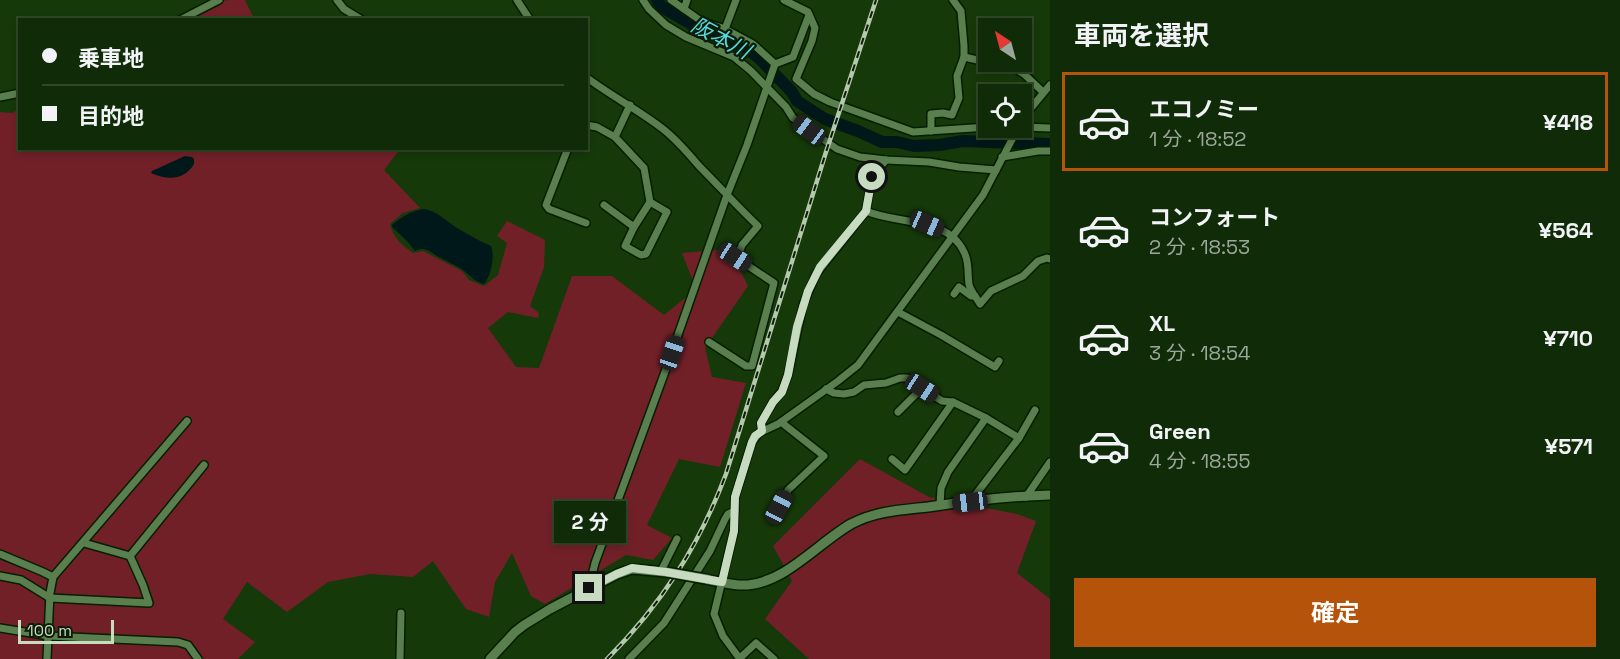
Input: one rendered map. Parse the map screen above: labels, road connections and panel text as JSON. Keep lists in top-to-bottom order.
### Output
{
  "water": ["阪本川"],
  "scale_bar": "100 m",
  "north": "top left",
  "page": {
    "heading": "車両を選択",
    "banner": ["乗車地", "目的地"],
    "list": [
      {
        "name": "エコノミー",
        "note": "1 分 · 18:52",
        "value": "¥418"
      },
      {
        "name": "コンフォート",
        "note": "2 分 · 18:53",
        "value": "¥564"
      },
      {
        "name": "XL",
        "note": "3 分 · 18:54",
        "value": "¥710"
      },
      {
        "name": "Green",
        "note": "4 分 · 18:55",
        "value": "¥571"
      }
    ],
    "bubble": "2 分",
    "buttons": "確定",
    "scale": "100 m"
  }
}
